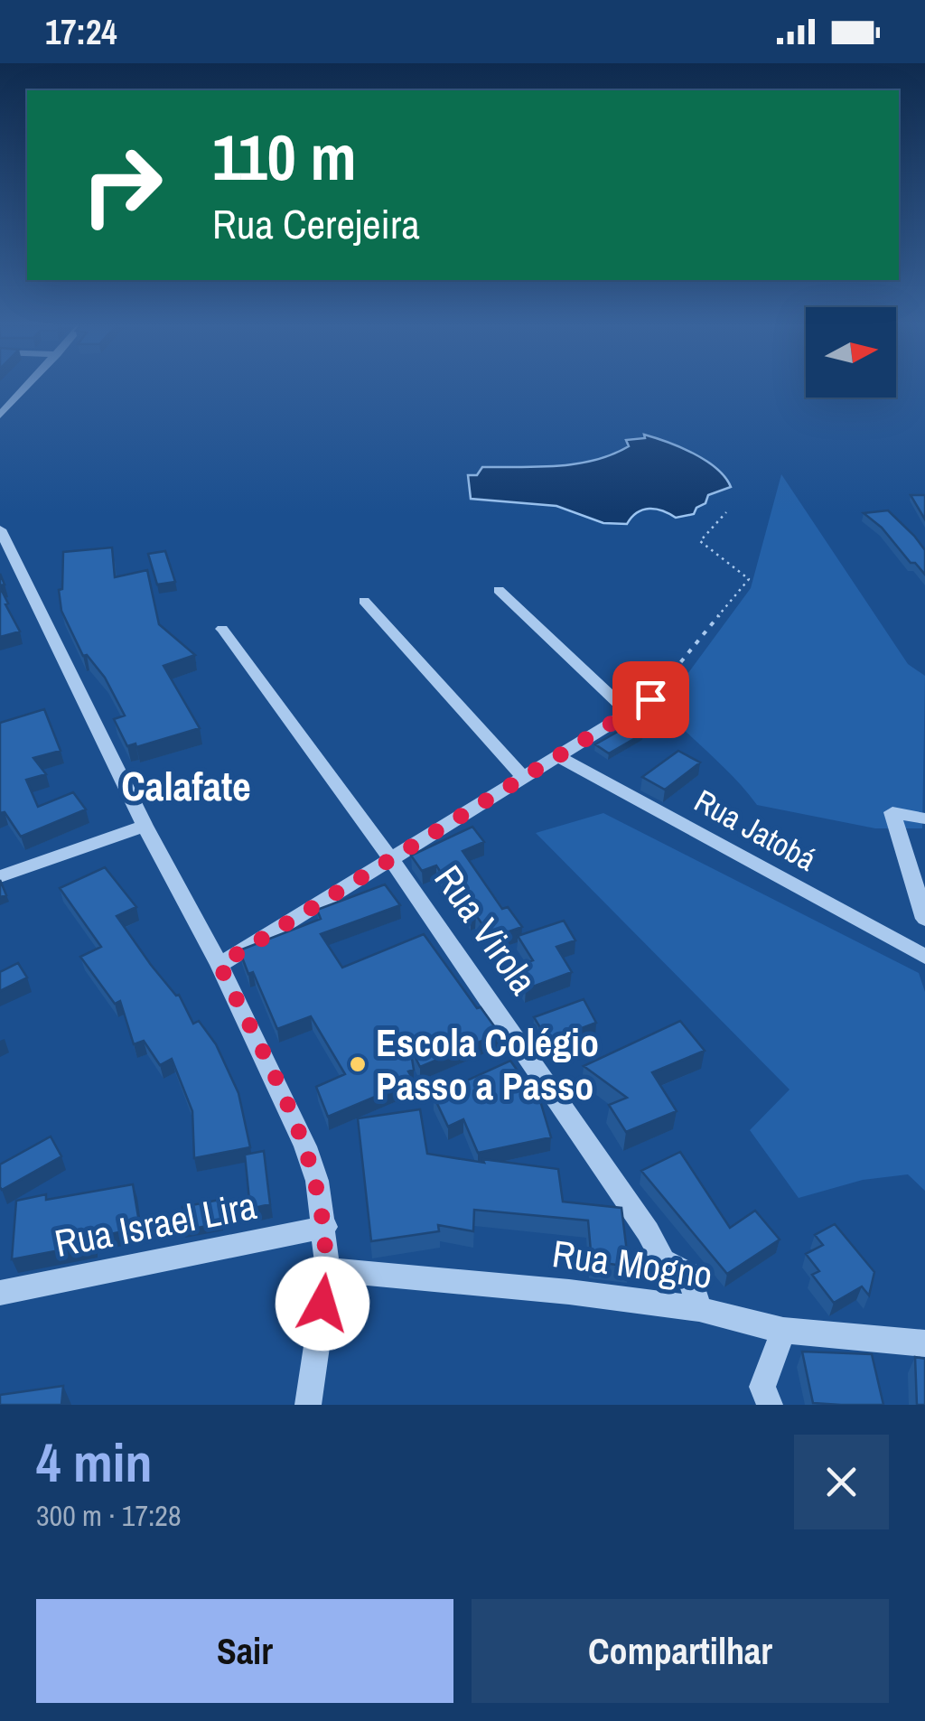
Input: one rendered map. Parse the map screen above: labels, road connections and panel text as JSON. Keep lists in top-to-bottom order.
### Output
{
  "streets": {
    "street": [
      "Rua Jatobá",
      "Rua Virola",
      "Rua Israel Lira",
      "Rua Mogno"
    ]
  },
  "crossings": [
    ["Rua Virola", "Rua Mogno"]
  ],
  "districts": ["Calafate"],
  "places": ["Escola Colégio Passo a Passo"],
  "north": "right",
  "page": {
    "status": "17:24",
    "turn": ["110 m", "Rua Cerejeira"],
    "heading": ["4 min", "300 m · 17:28"],
    "buttons": ["Sair", "Compartilhar"]
  }
}
